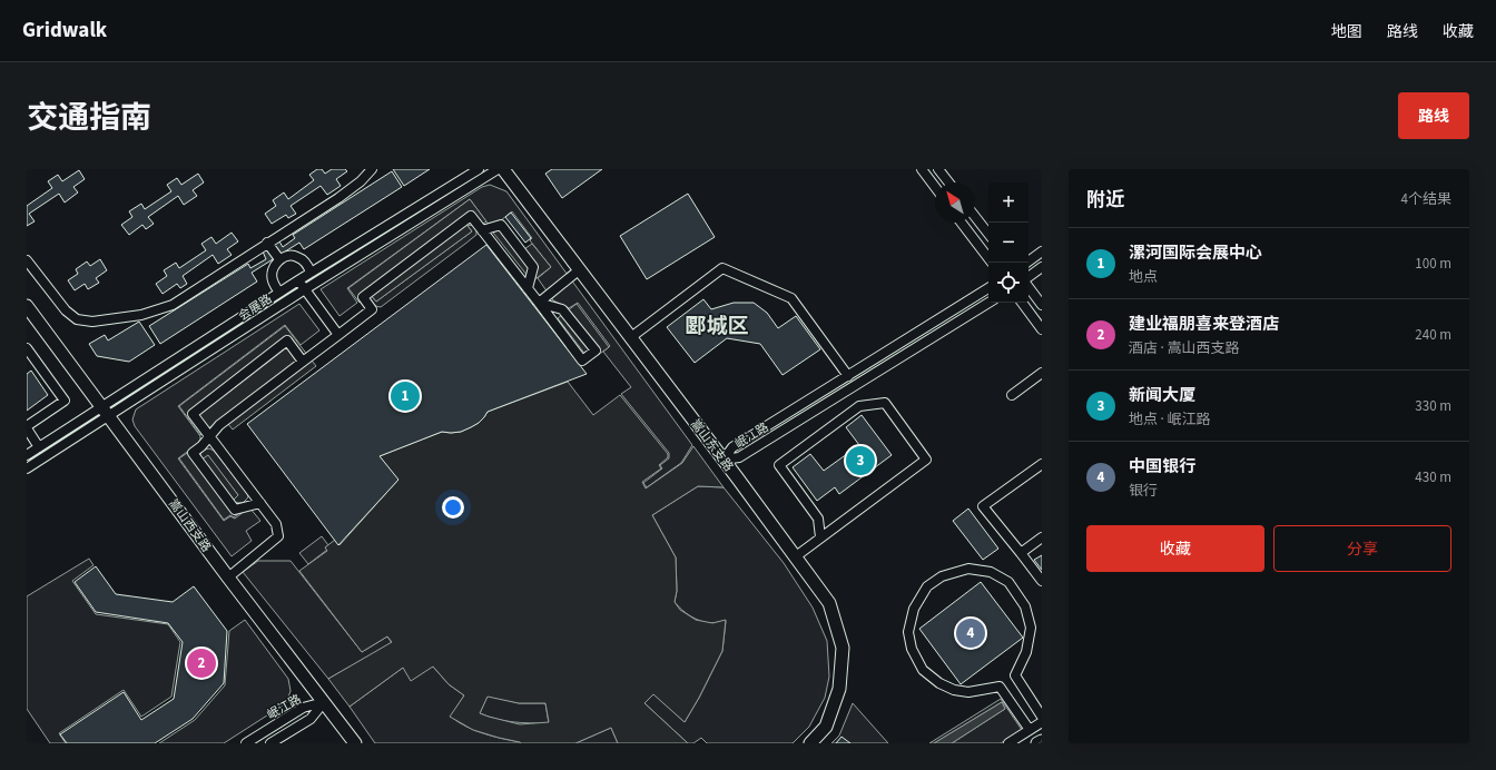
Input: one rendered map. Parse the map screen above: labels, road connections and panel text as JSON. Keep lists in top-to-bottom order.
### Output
{
  "streets": {
    "main road": ["嵩山东支路", "嵩山西支路"],
    "street": ["会展路", "岷江路"]
  },
  "crossings": [
    ["会展路", "嵩山西支路"],
    ["岷江路", "嵩山东支路"],
    ["岷江路", "嵩山西支路"]
  ],
  "districts": ["郾城区"],
  "north": "top left",
  "page": {
    "header": "Gridwalk",
    "nav": ["地图", "路线", "收藏"],
    "title": "交通指南",
    "buttons": [
      "路线",
      ["收藏", "分享"]
    ],
    "heading": ["附近", "4个结果"],
    "map_buttons": ["+", "−"],
    "list": [
      {
        "mark": "1",
        "name": "漯河国际会展中心",
        "note": "地点",
        "value": "100 m"
      },
      {
        "mark": "2",
        "name": "建业福朋喜来登酒店",
        "note": "酒店 · 嵩山西支路",
        "value": "240 m"
      },
      {
        "mark": "3",
        "name": "新闻大厦",
        "note": "地点 · 岷江路",
        "value": "330 m"
      },
      {
        "mark": "4",
        "name": "中国银行",
        "note": "银行",
        "value": "430 m"
      }
    ],
    "pins": [
      "1",
      "3",
      "4",
      "2"
    ]
  }
}
